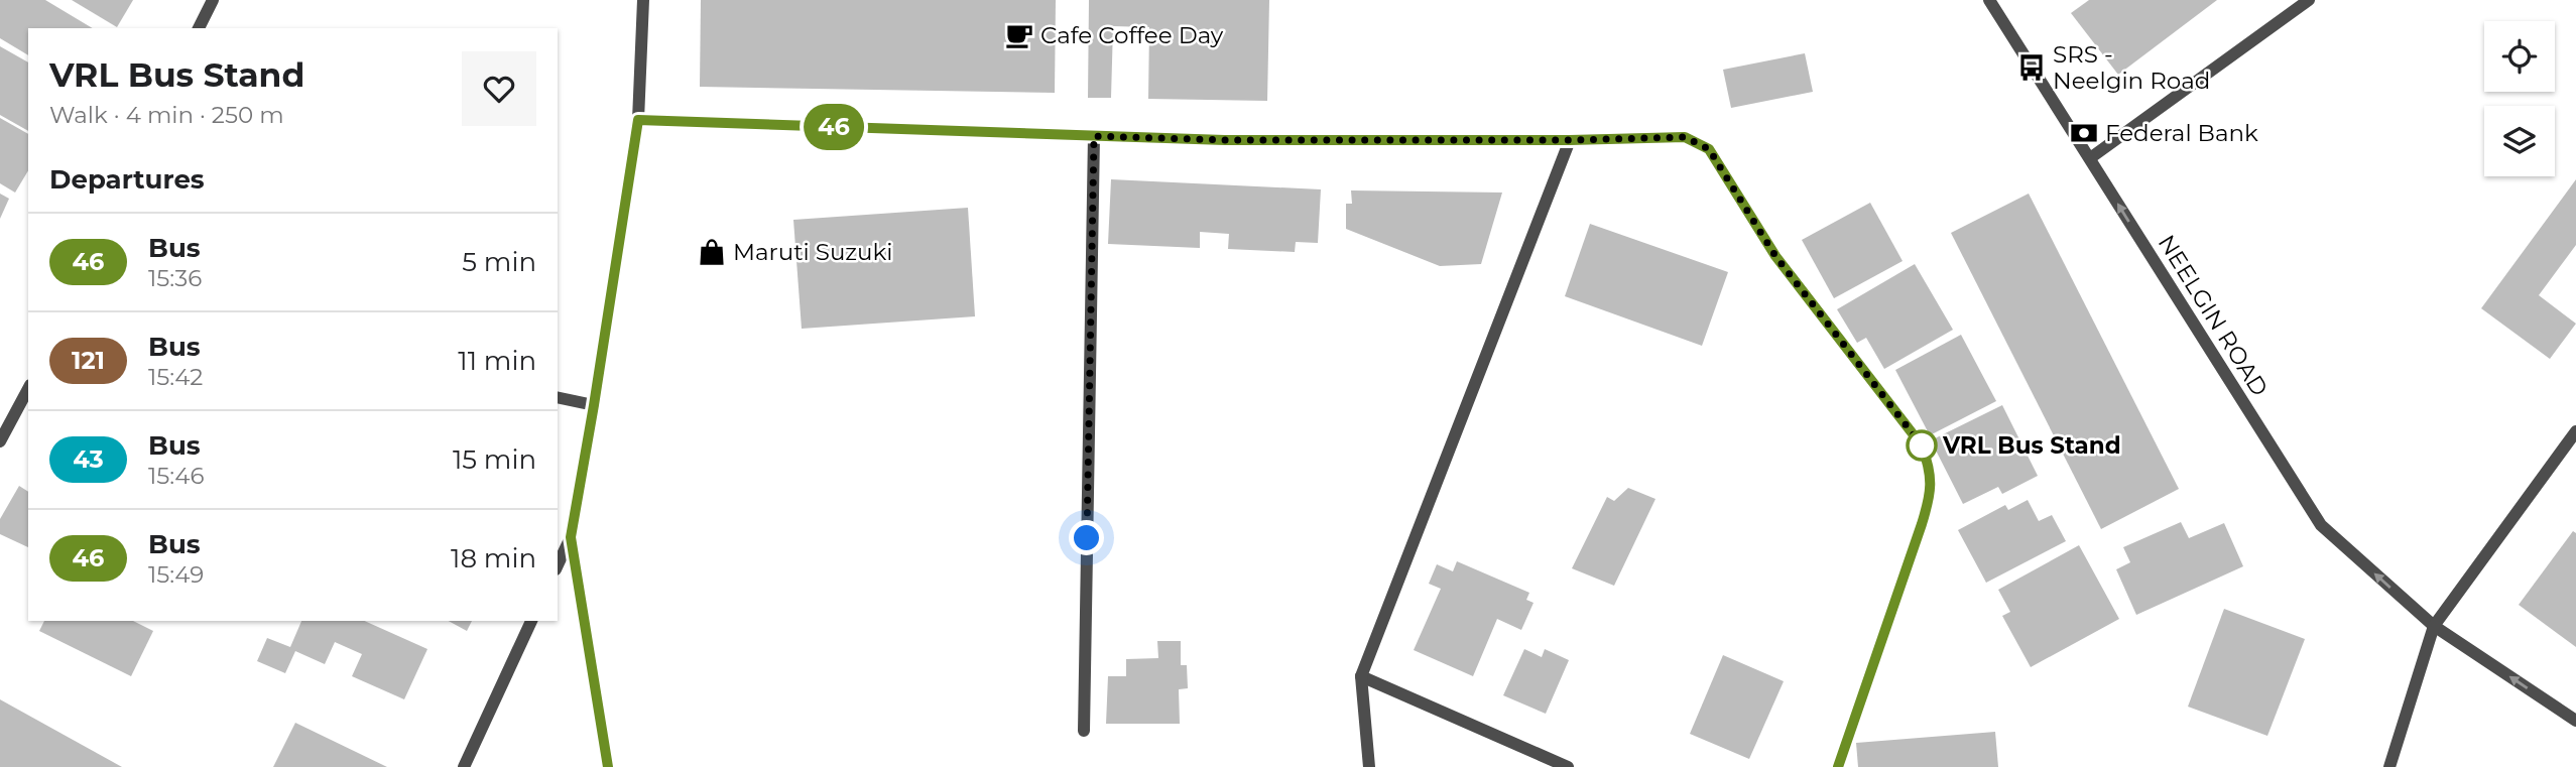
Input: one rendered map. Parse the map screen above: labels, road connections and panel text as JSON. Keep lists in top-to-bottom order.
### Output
{
  "streets": {
    "street": ["NEELGIN ROAD"]
  },
  "one_way": ["NEELGIN ROAD"],
  "places": {
    "cafe": ["Cafe Coffee Day"],
    "bus stop": ["SRS - Neelgin Road"],
    "bank": ["Federal Bank"],
    "shop": ["Maruti Suzuki"],
    "other": ["VRL Bus Stand"]
  },
  "lines": ["bus line 46"],
  "page": {
    "on_map": "46",
    "heading": [
      ["VRL Bus Stand", "Walk · 4 min · 250 m"],
      "Departures"
    ],
    "list": [
      {
        "mark": "46",
        "name": "Bus",
        "note": "15:36",
        "value": "5 min"
      },
      {
        "mark": "121",
        "name": "Bus",
        "note": "15:42",
        "value": "11 min"
      },
      {
        "mark": "43",
        "name": "Bus",
        "note": "15:46",
        "value": "15 min"
      },
      {
        "mark": "46",
        "name": "Bus",
        "note": "15:49",
        "value": "18 min"
      }
    ]
  }
}
